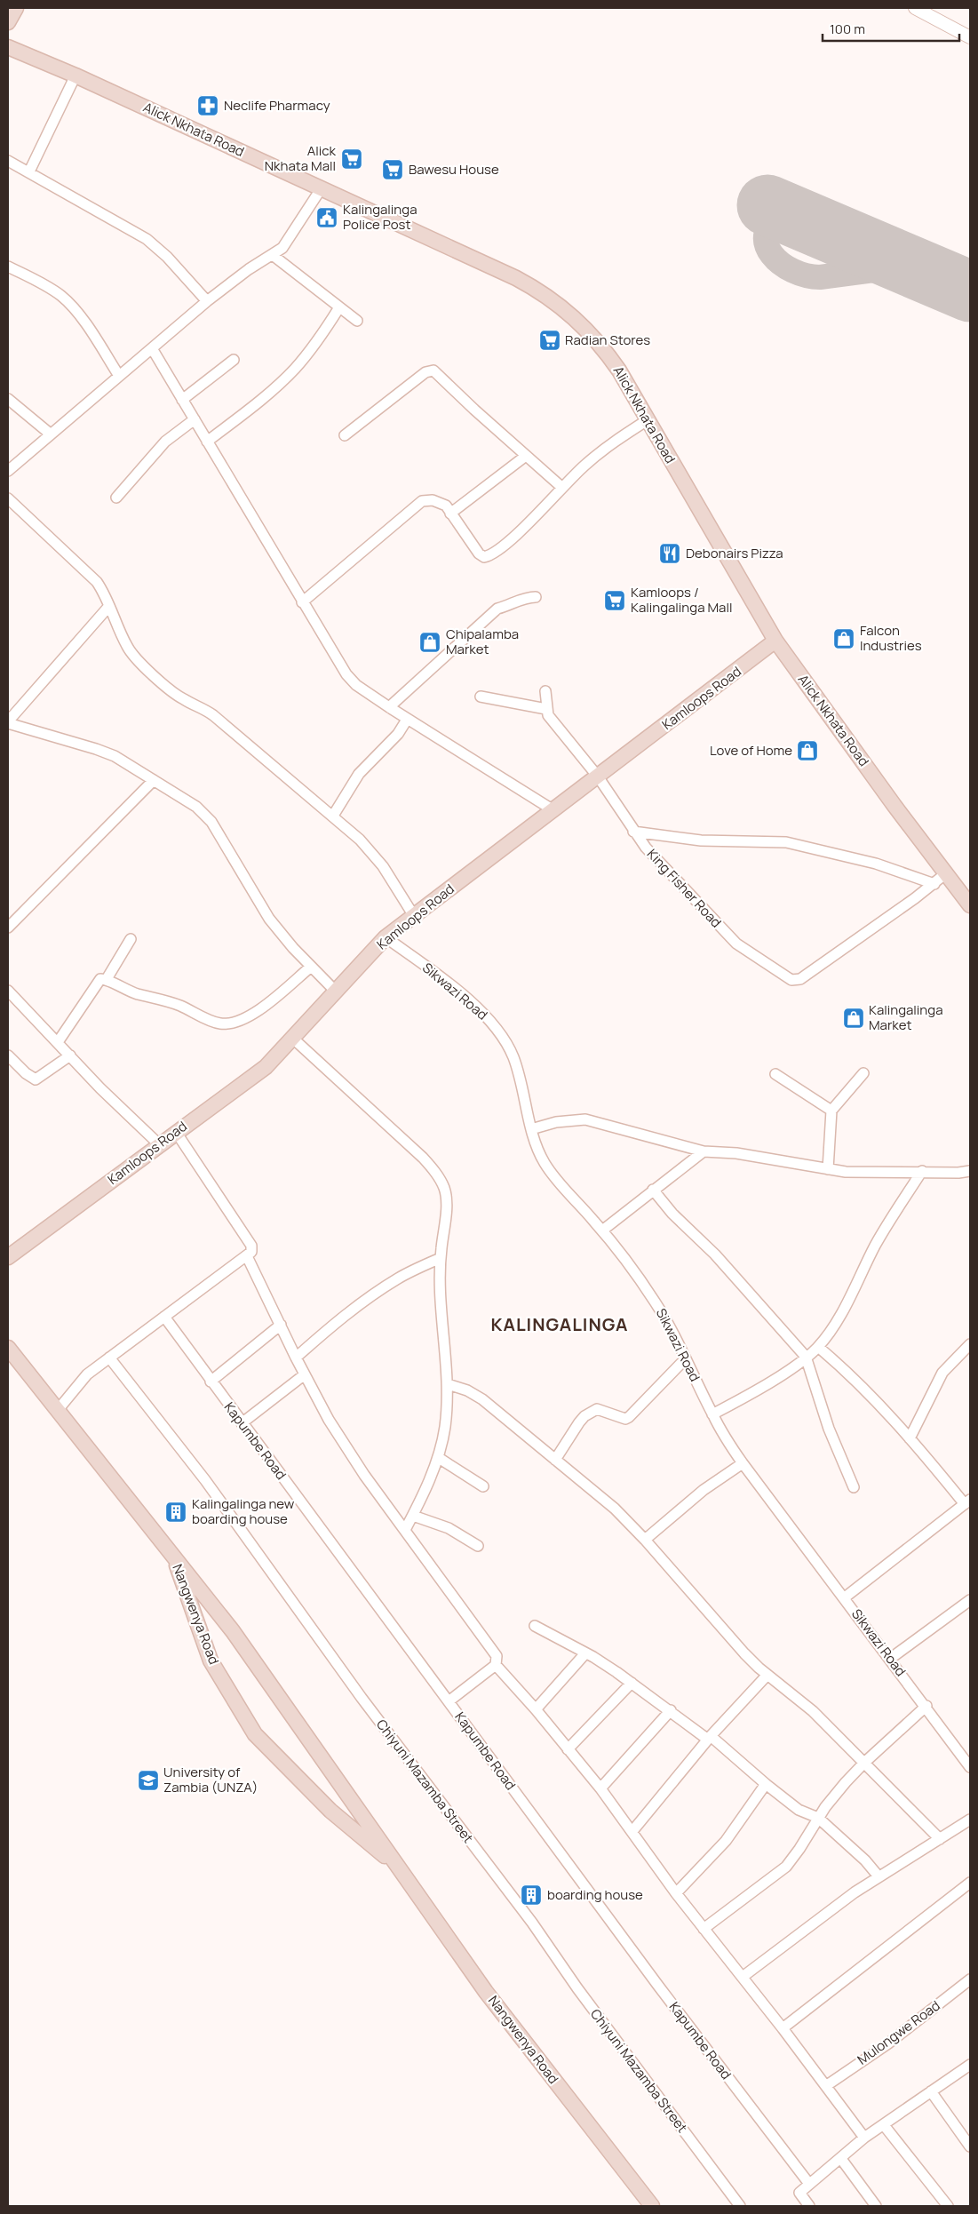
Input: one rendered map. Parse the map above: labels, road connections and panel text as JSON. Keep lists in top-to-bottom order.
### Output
{
  "streets": {
    "main road": ["Alick Nkhata Road", "Kamloops Road", "Nangwenya Road"],
    "street": [
      "King Fisher Road",
      "Sikwazi Road",
      "Kapumbe Road",
      "Chiyuni Mazamba Street",
      "Mulongwe Road"
    ]
  },
  "crossings": [
    ["Alick Nkhata Road", "Kamloops Road"],
    ["Kamloops Road", "King Fisher Road"],
    ["Kamloops Road", "Sikwazi Road"]
  ],
  "districts": ["KALINGALINGA"],
  "places": {
    "pharmacy": ["Neclife Pharmacy"],
    "supermarket": [
      "Alick Nkhata Mall",
      "Bawesu House",
      "Radian Stores",
      "Kamloops / Kalingalinga Mall"
    ],
    "public building": ["Kalingalinga Police Post"],
    "restaurant": ["Debonairs Pizza"],
    "shop": [
      "Falcon Industries",
      "Chipalamba Market",
      "Love of Home",
      "Kalingalinga Market"
    ],
    "building": ["Kalingalinga new boarding house", "boarding house"],
    "school or university": ["University of Zambia (UNZA)"]
  },
  "scale_bar": "100 m"
}
